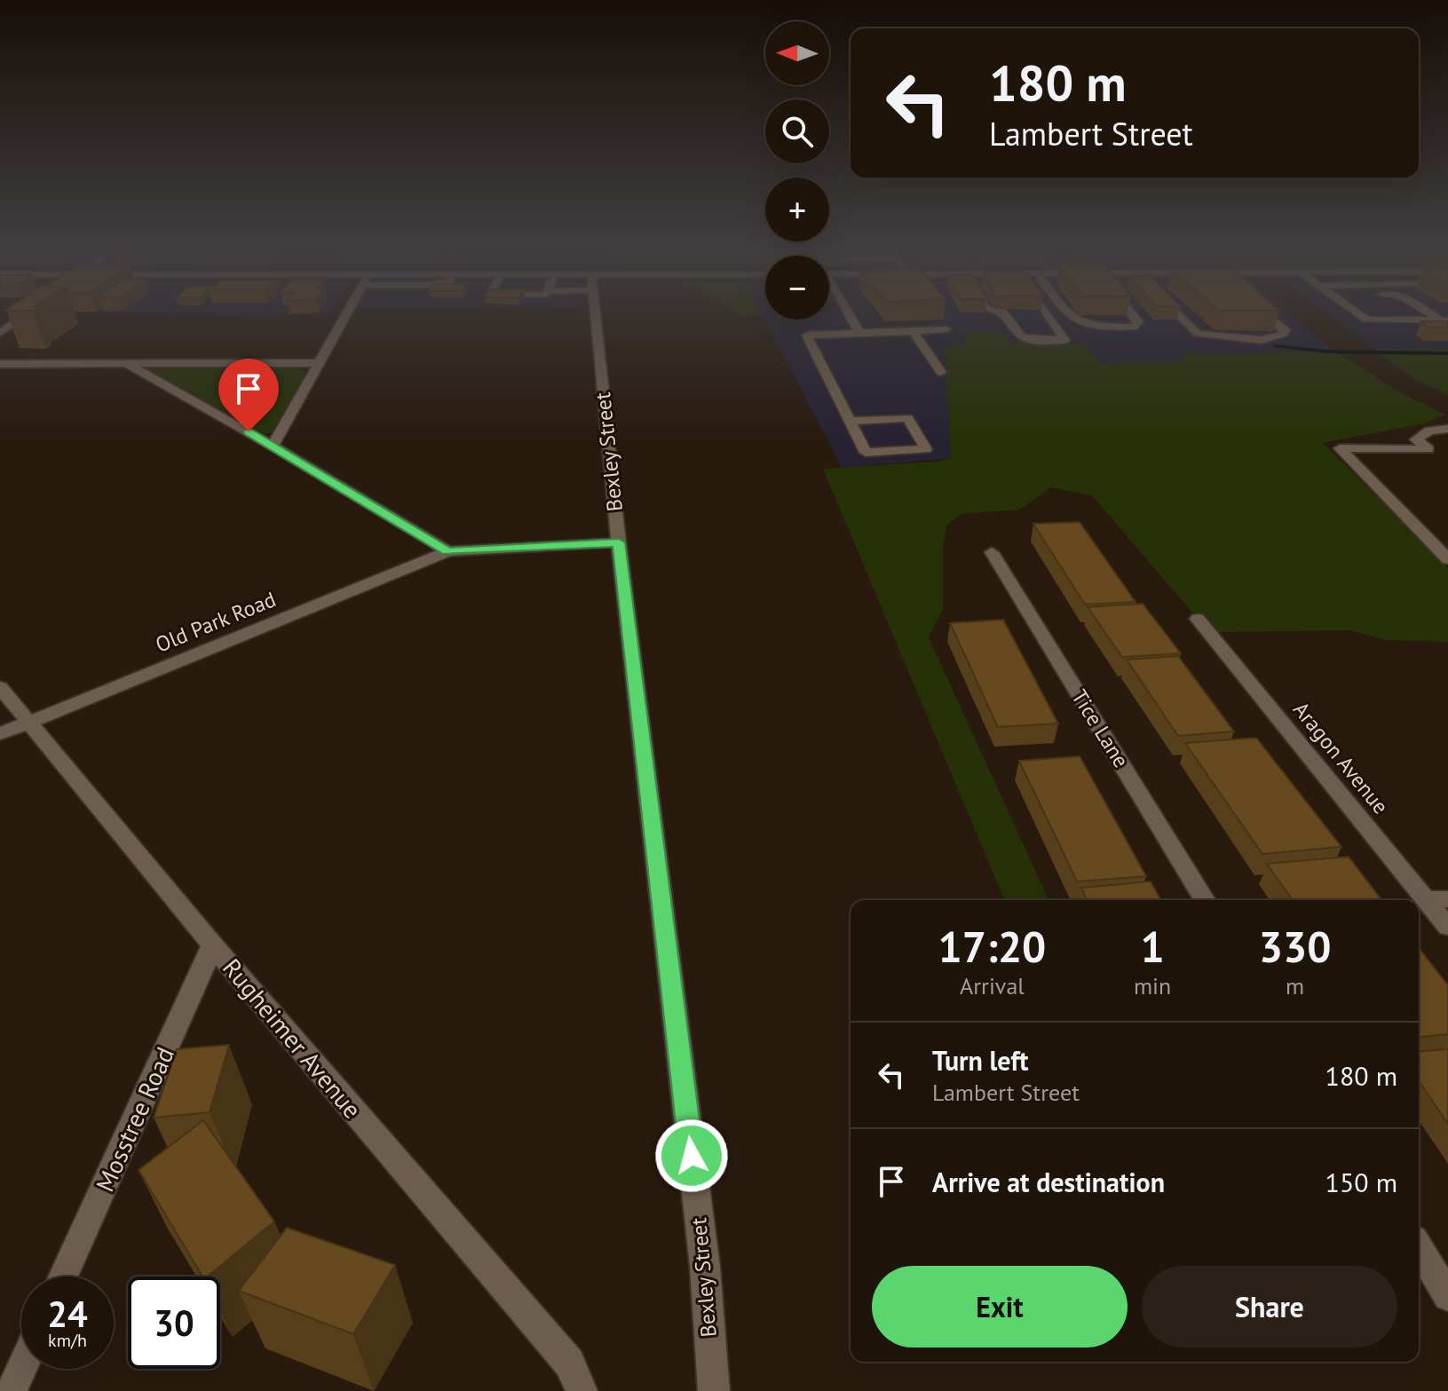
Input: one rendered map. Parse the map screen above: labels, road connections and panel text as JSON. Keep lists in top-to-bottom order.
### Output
{
  "streets": {
    "street": [
      "Bexley Street",
      "Old Park Road",
      "Tice Lane",
      "Aragon Avenue",
      "Rugheimer Avenue",
      "Mosstree Road"
    ]
  },
  "crossings": [
    ["Old Park Road", "Rugheimer Avenue"],
    ["Rugheimer Avenue", "Mosstree Road"]
  ],
  "north": "left",
  "page": {
    "map_buttons": ["+", "−"],
    "turn": ["180 m", "Lambert Street"],
    "eta": [
      "17:20",
      "Arrival",
      "1",
      "min",
      "330",
      "m"
    ],
    "list": [
      {
        "name": "Turn left",
        "note": "Lambert Street",
        "value": "180 m"
      },
      {
        "name": "Arrive at destination",
        "value": "150 m"
      }
    ],
    "buttons": ["Exit", "Share"],
    "speed": "24 km/h",
    "limit": "30"
  }
}
